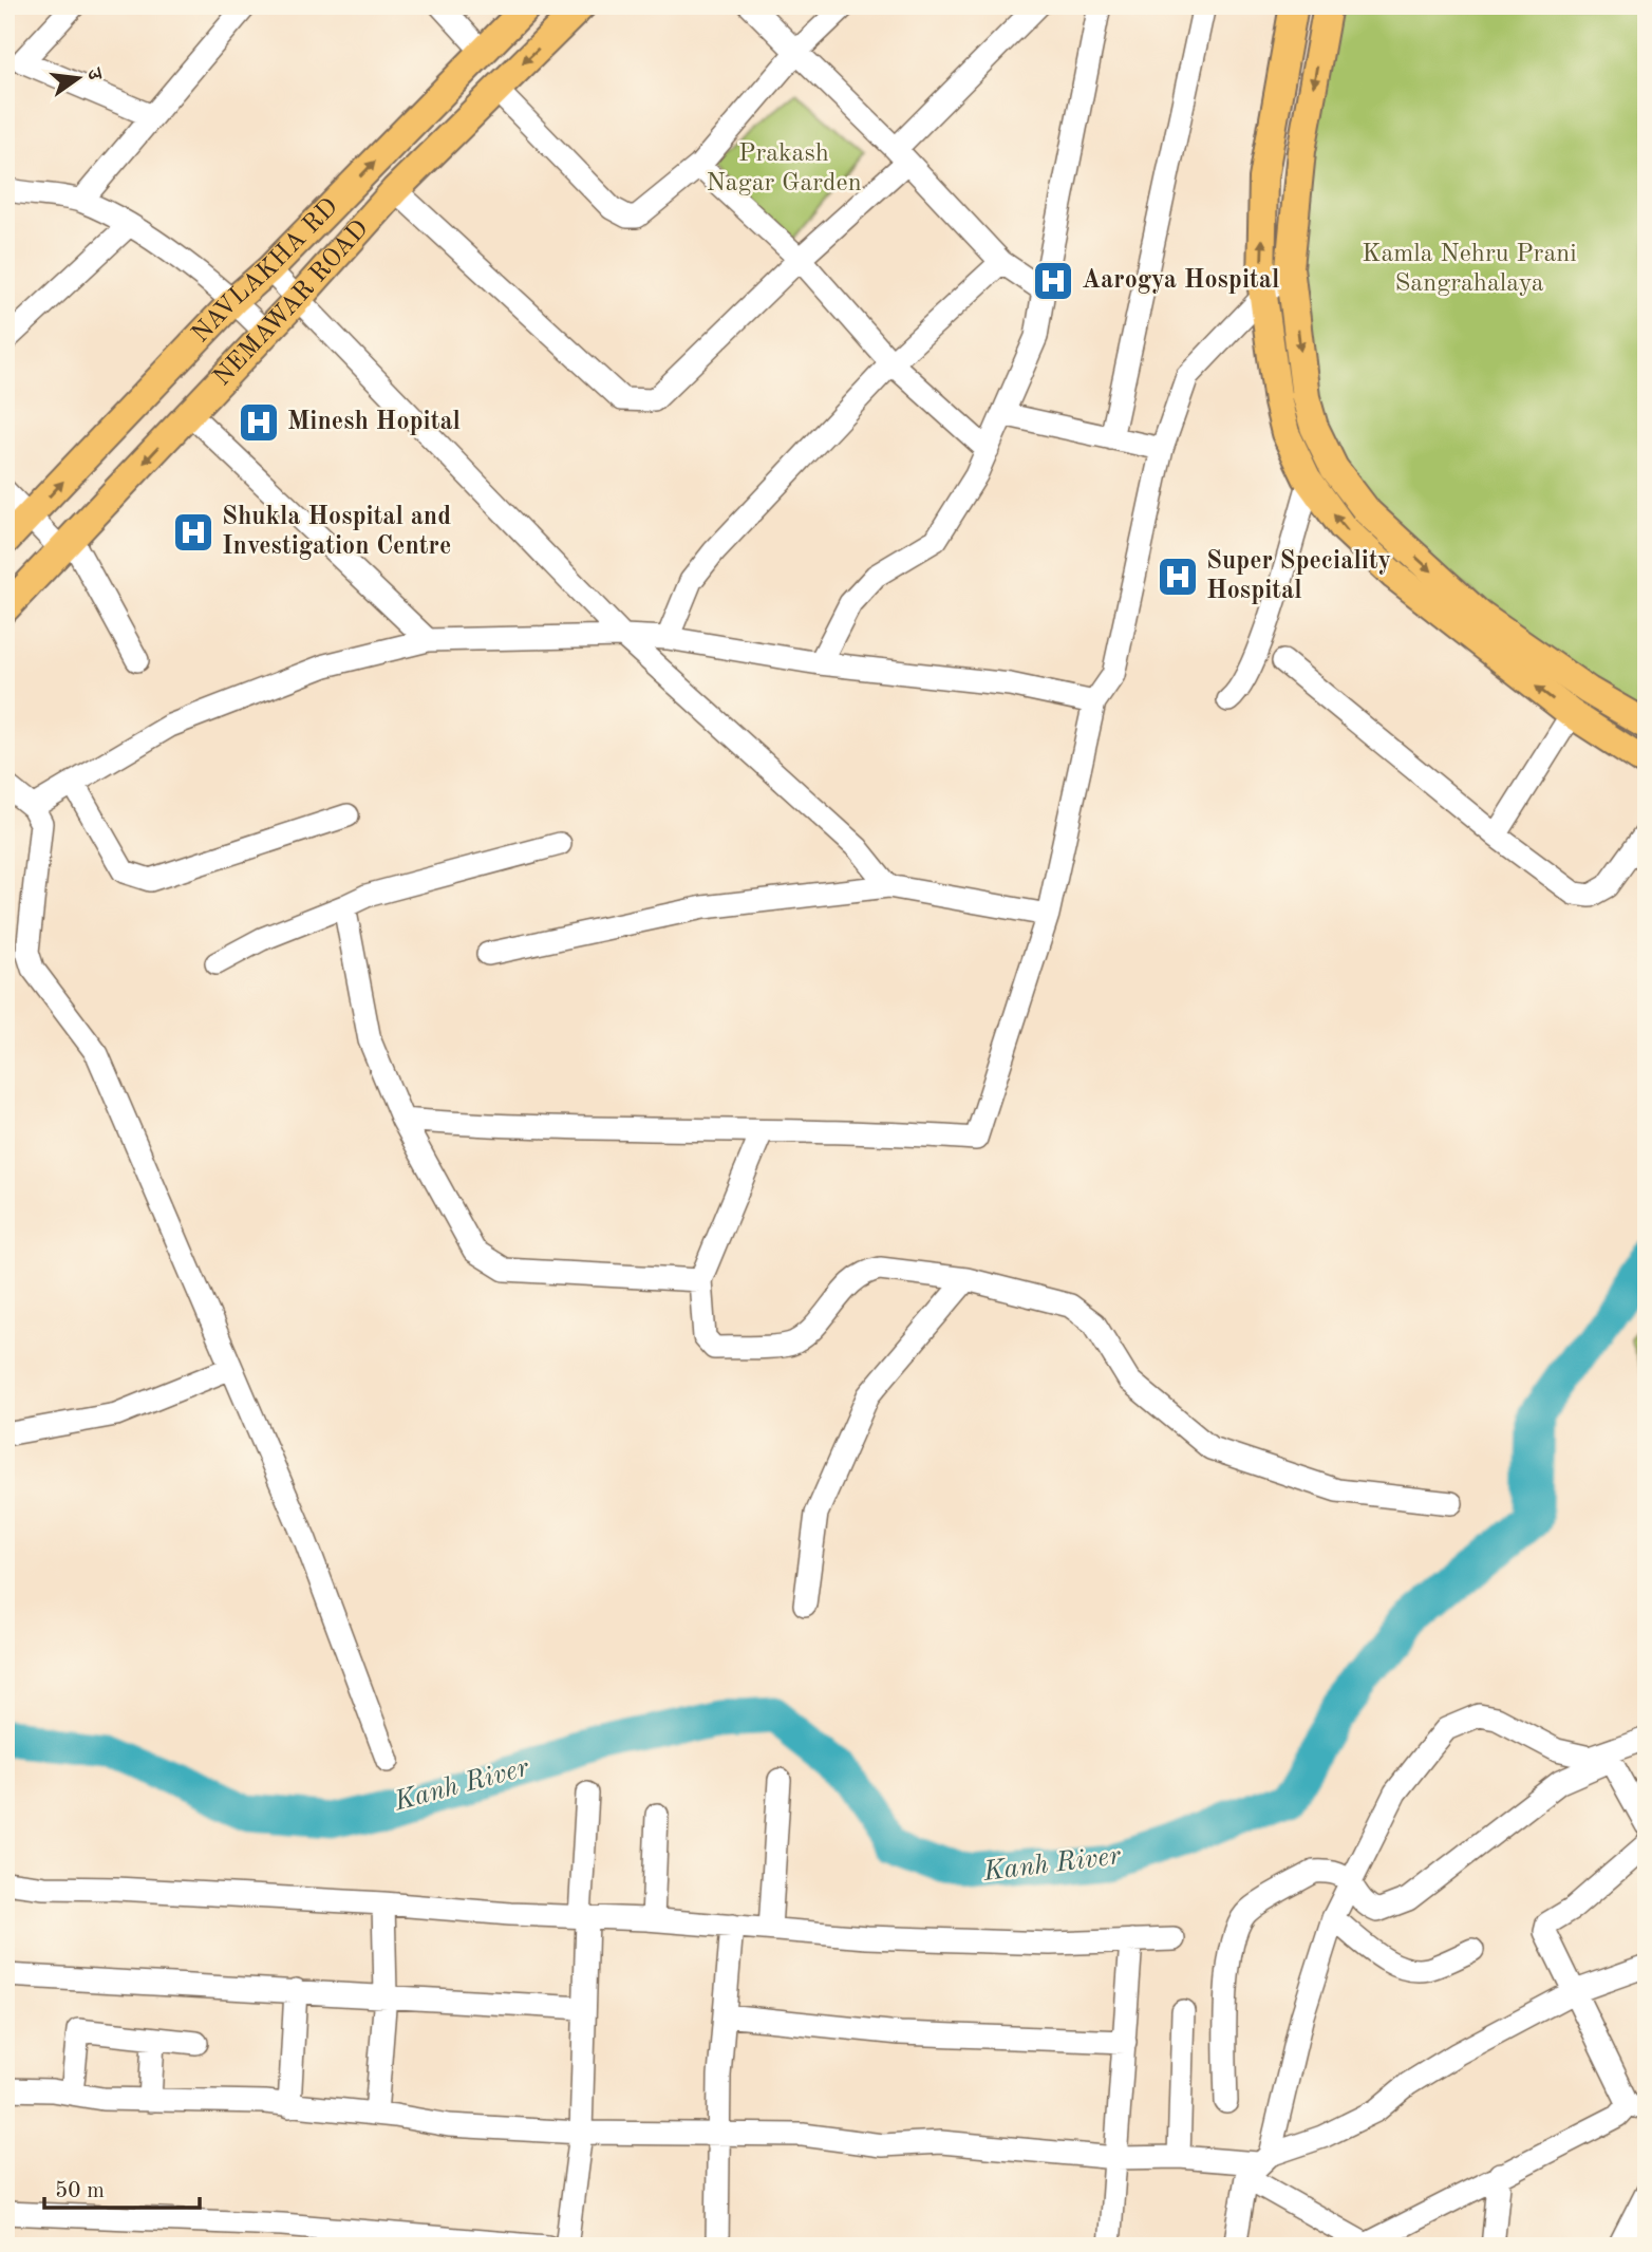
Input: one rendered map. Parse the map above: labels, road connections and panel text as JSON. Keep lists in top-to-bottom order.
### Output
{
  "streets": {
    "main road": ["NAVLAKHA RD", "NEMAWAR ROAD"]
  },
  "one_way": ["NAVLAKHA RD", "NEMAWAR ROAD"],
  "water": ["Kanh River"],
  "parks": ["Prakash Nagar Garden", "Kamla Nehru Prani Sangrahalaya"],
  "places": {
    "hospital": [
      "Aarogya Hospital",
      "Minesh Hopital",
      "Shukla Hospital and Investigation Centre",
      "Super Speciality Hospital"
    ]
  },
  "scale_bar": "50 m",
  "north": "right"
}
